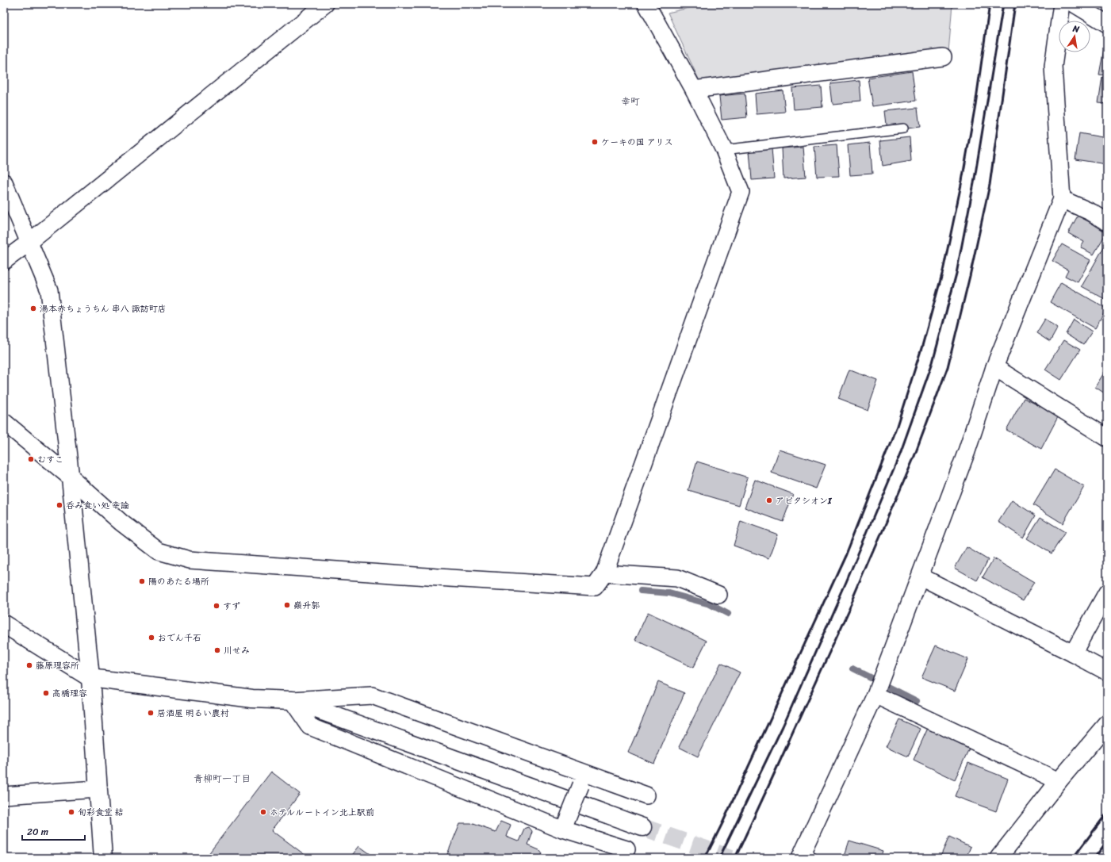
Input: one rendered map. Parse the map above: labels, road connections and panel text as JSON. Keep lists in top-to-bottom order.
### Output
{
  "districts": ["幸町", "青柳町一丁目"],
  "places": [
    "ケーキの国 アリス",
    "湯本赤ちょうちん 串八 諏訪町店",
    "むすこ",
    "アピタシオンI",
    "呑み食い処 幸論",
    "陽のあたる場所",
    "巓升郭",
    "すず",
    "おでん千石",
    "川せみ",
    "藤原理容所",
    "高橋理容",
    "居酒屋 明るい農村",
    "旬彩食堂 結",
    "ホテルルートイン北上駅前"
  ],
  "scale_bar": "20 m",
  "north": "top"
}
